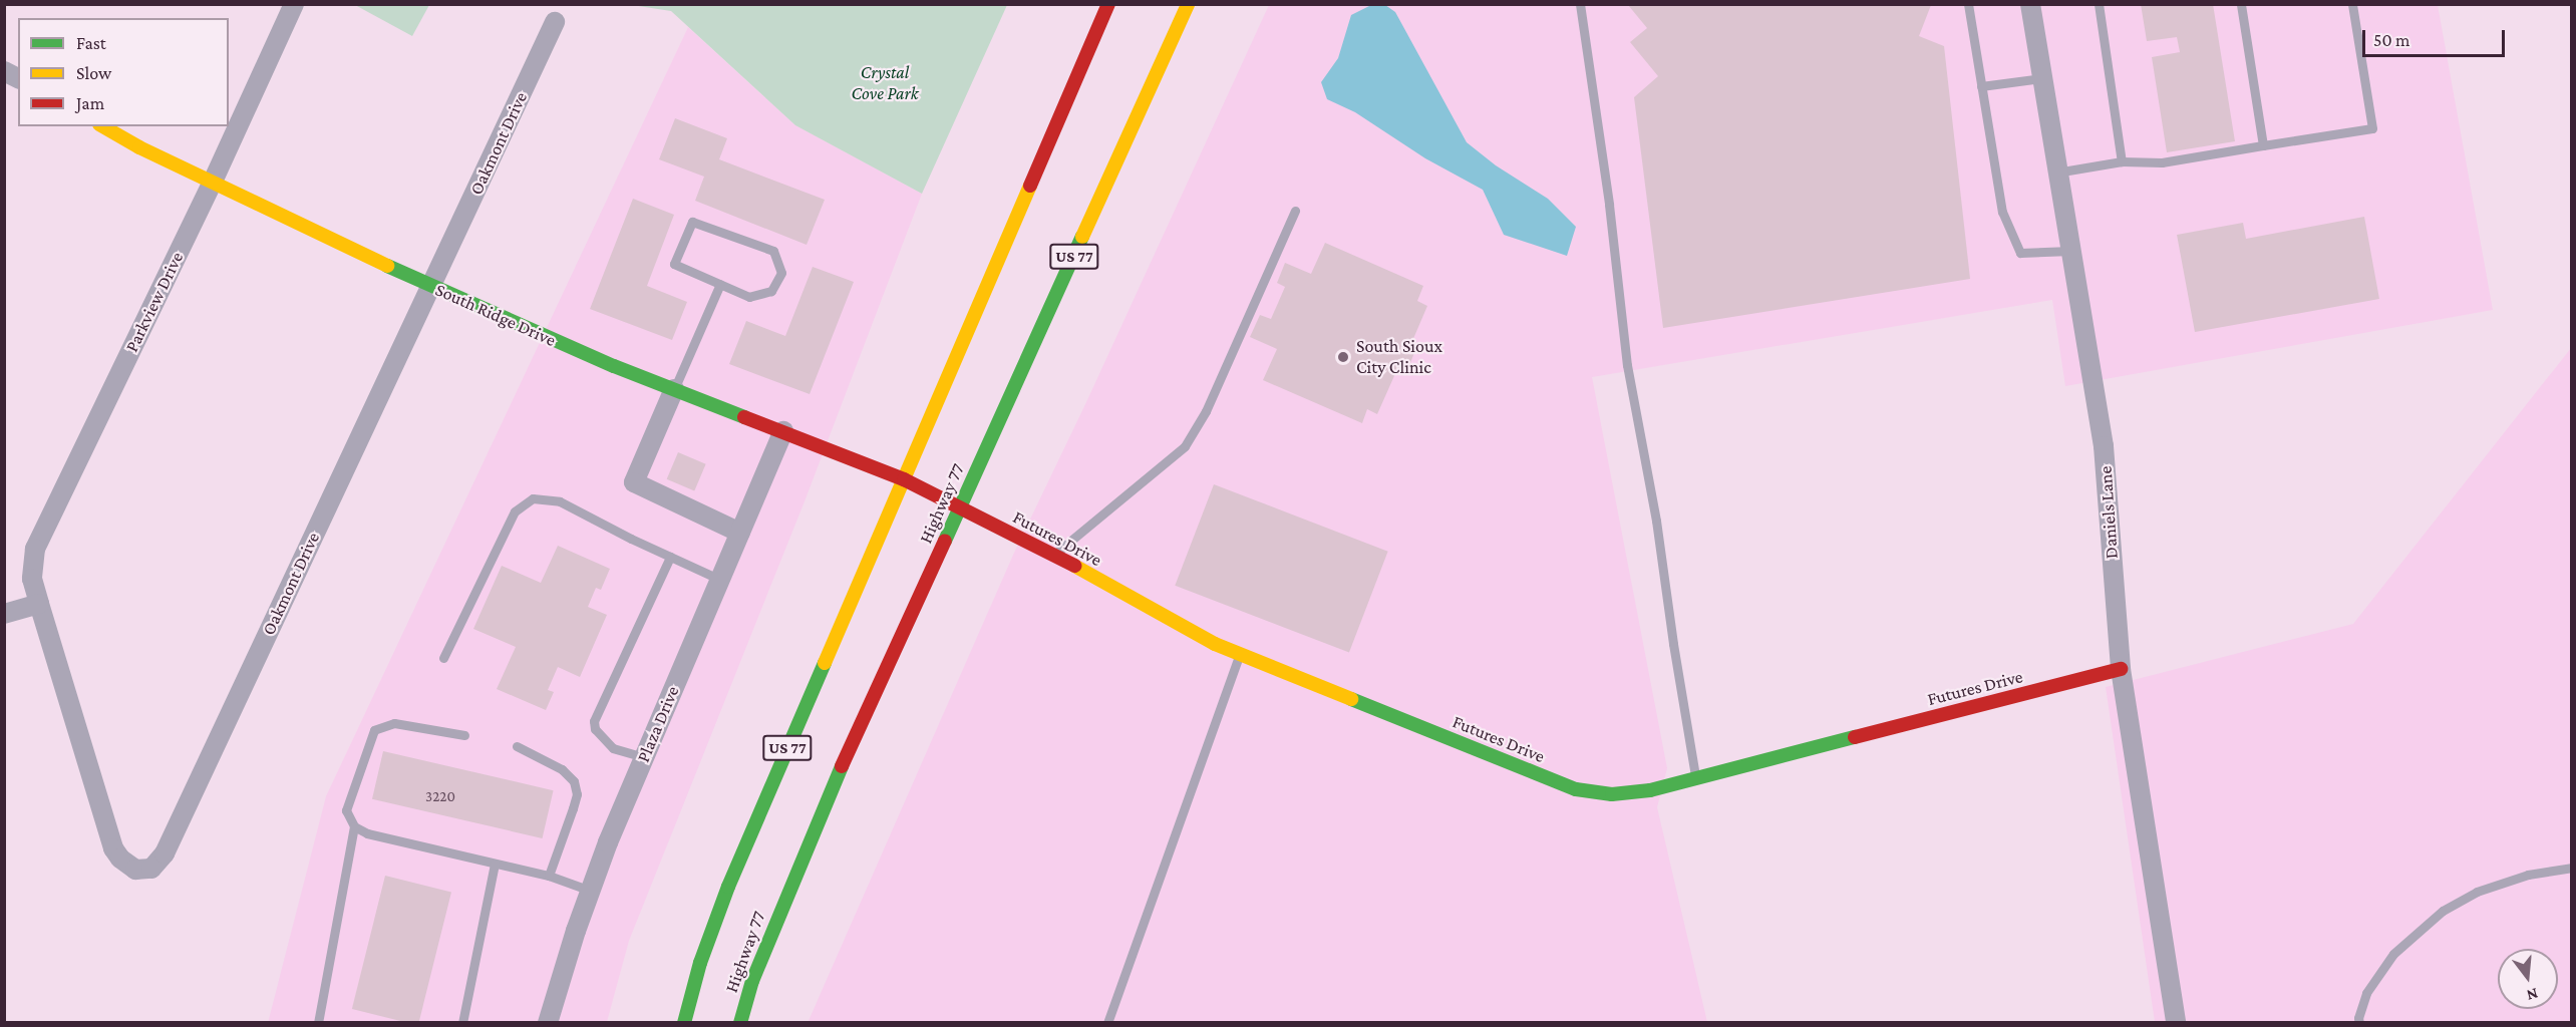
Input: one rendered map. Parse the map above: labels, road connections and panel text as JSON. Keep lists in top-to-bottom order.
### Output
{
  "streets": {
    "main road": [
      "US 77",
      "South Ridge Drive",
      "Highway 77",
      "Futures Drive"
    ],
    "street": [
      "Oakmont Drive",
      "Parkview Drive",
      "Daniels Lane",
      "Plaza Drive"
    ]
  },
  "crossings": [
    ["Oakmont Drive", "Parkview Drive"],
    ["Oakmont Drive", "South Ridge Drive"],
    ["Parkview Drive", "South Ridge Drive"],
    ["South Ridge Drive", "Highway 77"],
    ["South Ridge Drive", "Futures Drive"],
    ["South Ridge Drive", "Plaza Drive"],
    ["Highway 77", "Futures Drive"],
    ["Daniels Lane", "Futures Drive"]
  ],
  "parks": ["Crystal Cove Park"],
  "places": ["South Sioux City Clinic"],
  "house_numbers": ["3220"],
  "legend": ["Fast", "Slow", "Jam"],
  "scale_bar": "50 m",
  "north": "bottom"
}
